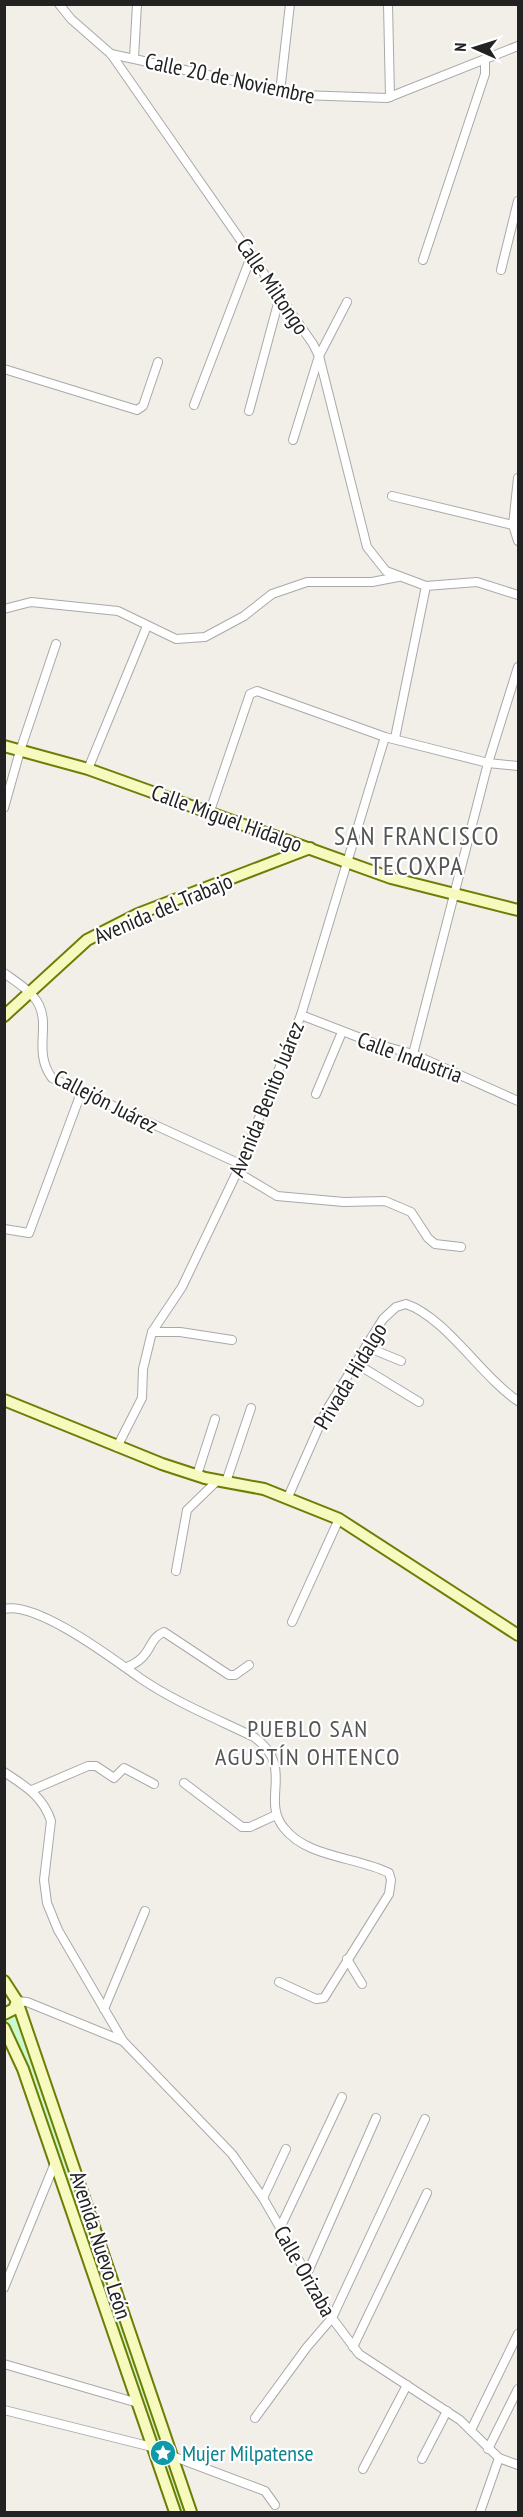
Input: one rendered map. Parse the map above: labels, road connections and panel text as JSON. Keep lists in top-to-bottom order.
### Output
{
  "streets": {
    "street": [
      "Calle 20 de Noviembre",
      "Calle Miltongo",
      "Calle Miguel Hidalgo",
      "Avenida del Trabajo",
      "Calle Industria",
      "Avenida Benito Juárez",
      "Callejón Juárez",
      "Privada Hidalgo",
      "Avenida Nuevo León",
      "Calle Orizaba"
    ]
  },
  "crossings": [
    ["Calle 20 de Noviembre", "Calle Miltongo"],
    ["Calle Miguel Hidalgo", "Avenida del Trabajo"],
    ["Calle Miguel Hidalgo", "Avenida Benito Juárez"],
    ["Avenida del Trabajo", "Callejón Juárez"],
    ["Calle Industria", "Avenida Benito Juárez"],
    ["Avenida Benito Juárez", "Callejón Juárez"],
    ["Avenida Nuevo León", "Calle Orizaba"]
  ],
  "districts": ["SAN FRANCISCO TECOXPA", "PUEBLO SAN AGUSTÍN OHTENCO"],
  "places": {
    "place": ["Mujer Milpatense"]
  },
  "north": "left"
}
